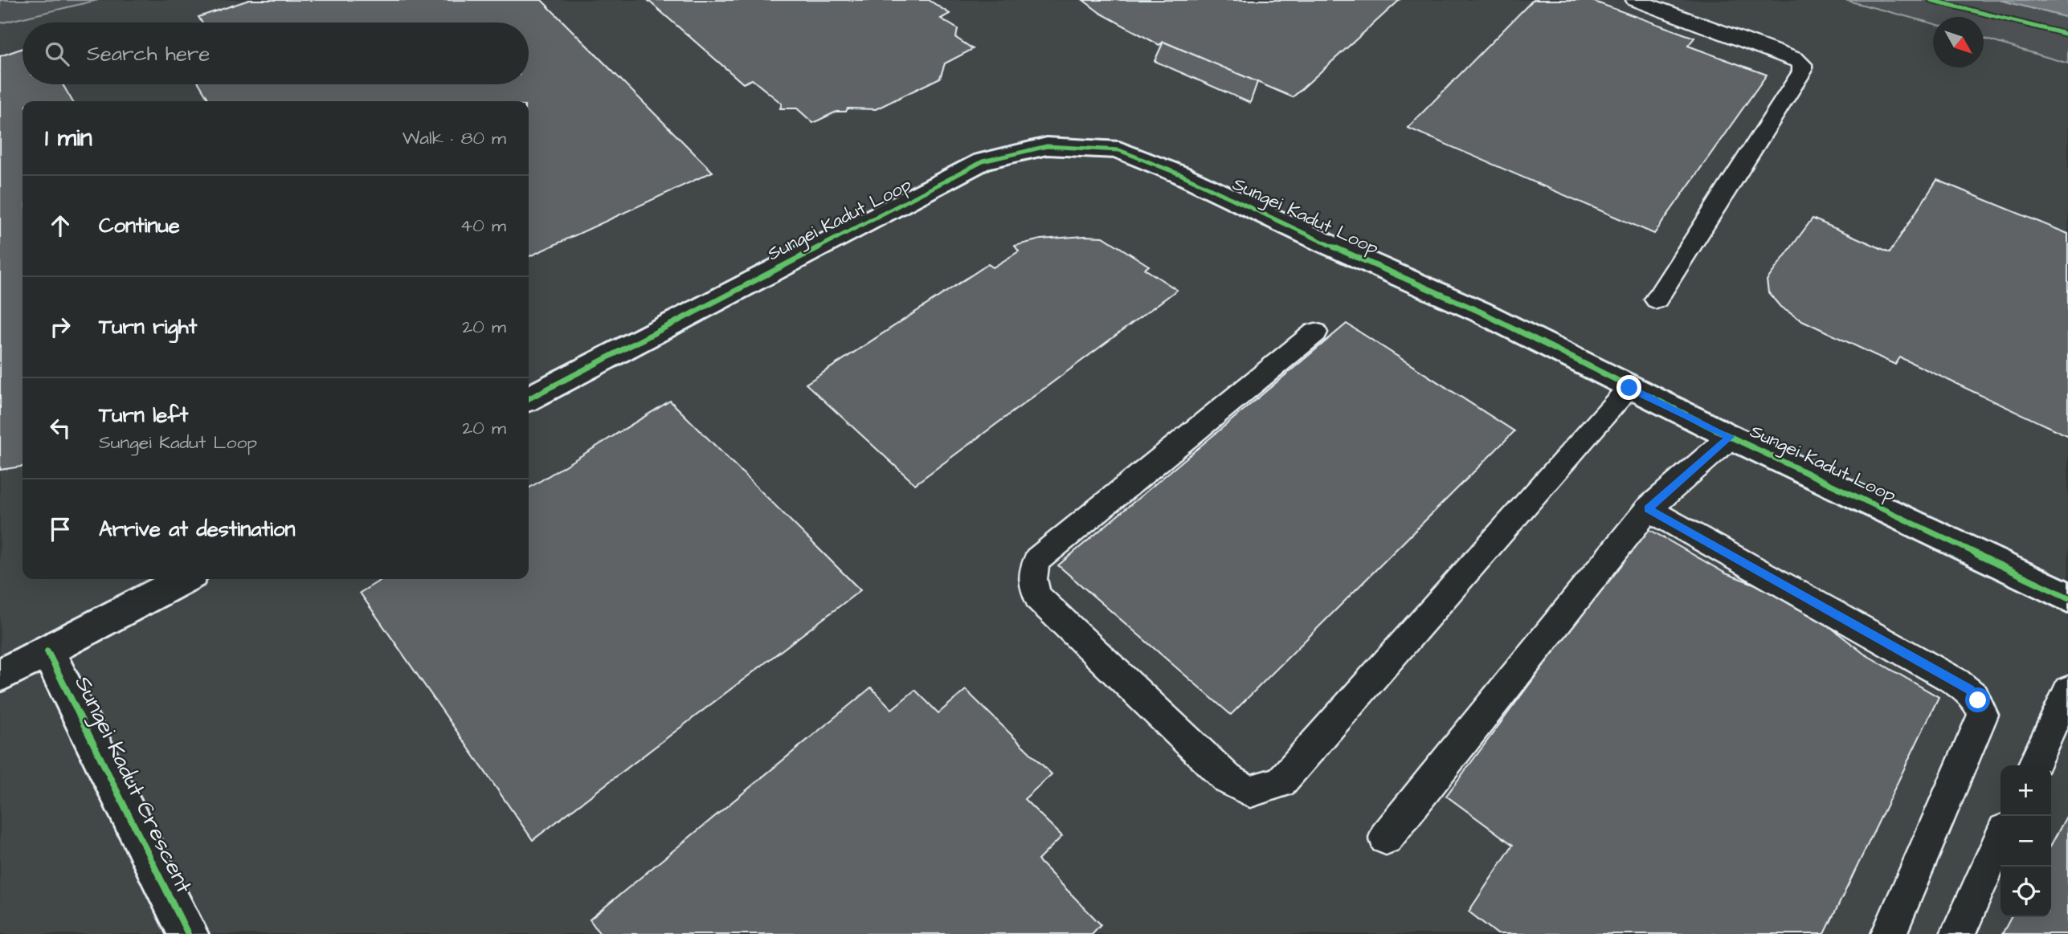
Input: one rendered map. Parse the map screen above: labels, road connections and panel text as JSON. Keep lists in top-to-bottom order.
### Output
{
  "streets": {
    "street": ["Sungei Kadut Loop", "Sungei Kadut Crescent"]
  },
  "north": "bottom right",
  "page": {
    "search": "Search here",
    "heading": ["1 min", "Walk · 80 m"],
    "list": [
      ["Continue", "40 m"],
      ["Turn right", "20 m"],
      ["Turn left", "Sungei Kadut Loop", "20 m"],
      "Arrive at destination"
    ],
    "map_buttons": ["+", "−"]
  }
}
